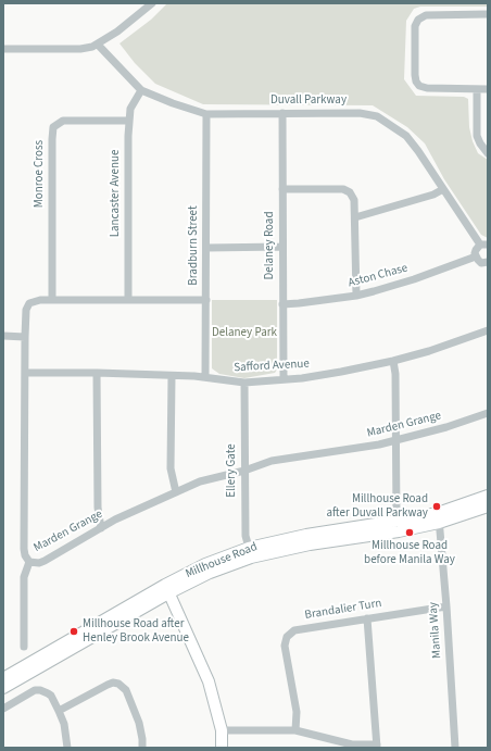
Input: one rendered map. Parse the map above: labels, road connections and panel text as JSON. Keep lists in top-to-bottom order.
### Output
{
  "streets": {
    "main road": ["Millhouse Road"],
    "street": [
      "Duvall Parkway",
      "Monroe Cross",
      "Lancaster Avenue",
      "Bradburn Street",
      "Delaney Road",
      "Aston Chase",
      "Safford Avenue",
      "Marden Grange",
      "Ellery Gate",
      "Brandalier Turn",
      "Manila Way"
    ]
  },
  "crossings": [
    ["Duvall Parkway", "Lancaster Avenue"],
    ["Duvall Parkway", "Bradburn Street"],
    ["Duvall Parkway", "Delaney Road"],
    ["Monroe Cross", "Lancaster Avenue"],
    ["Monroe Cross", "Marden Grange"],
    ["Lancaster Avenue", "Marden Grange"],
    ["Bradburn Street", "Safford Avenue"],
    ["Bradburn Street", "Marden Grange"],
    ["Delaney Road", "Aston Chase"],
    ["Delaney Road", "Safford Avenue"],
    ["Safford Avenue", "Marden Grange"],
    ["Safford Avenue", "Ellery Gate"],
    ["Marden Grange", "Ellery Gate"],
    ["Ellery Gate", "Millhouse Road"],
    ["Millhouse Road", "Manila Way"],
    ["Brandalier Turn", "Manila Way"]
  ],
  "parks": ["Delaney Park"],
  "places": ["Millhouse Road after Duvall Parkway", "Millhouse Road before Manila Way", "Millhouse Road after Henley Brook Avenue"]
}
